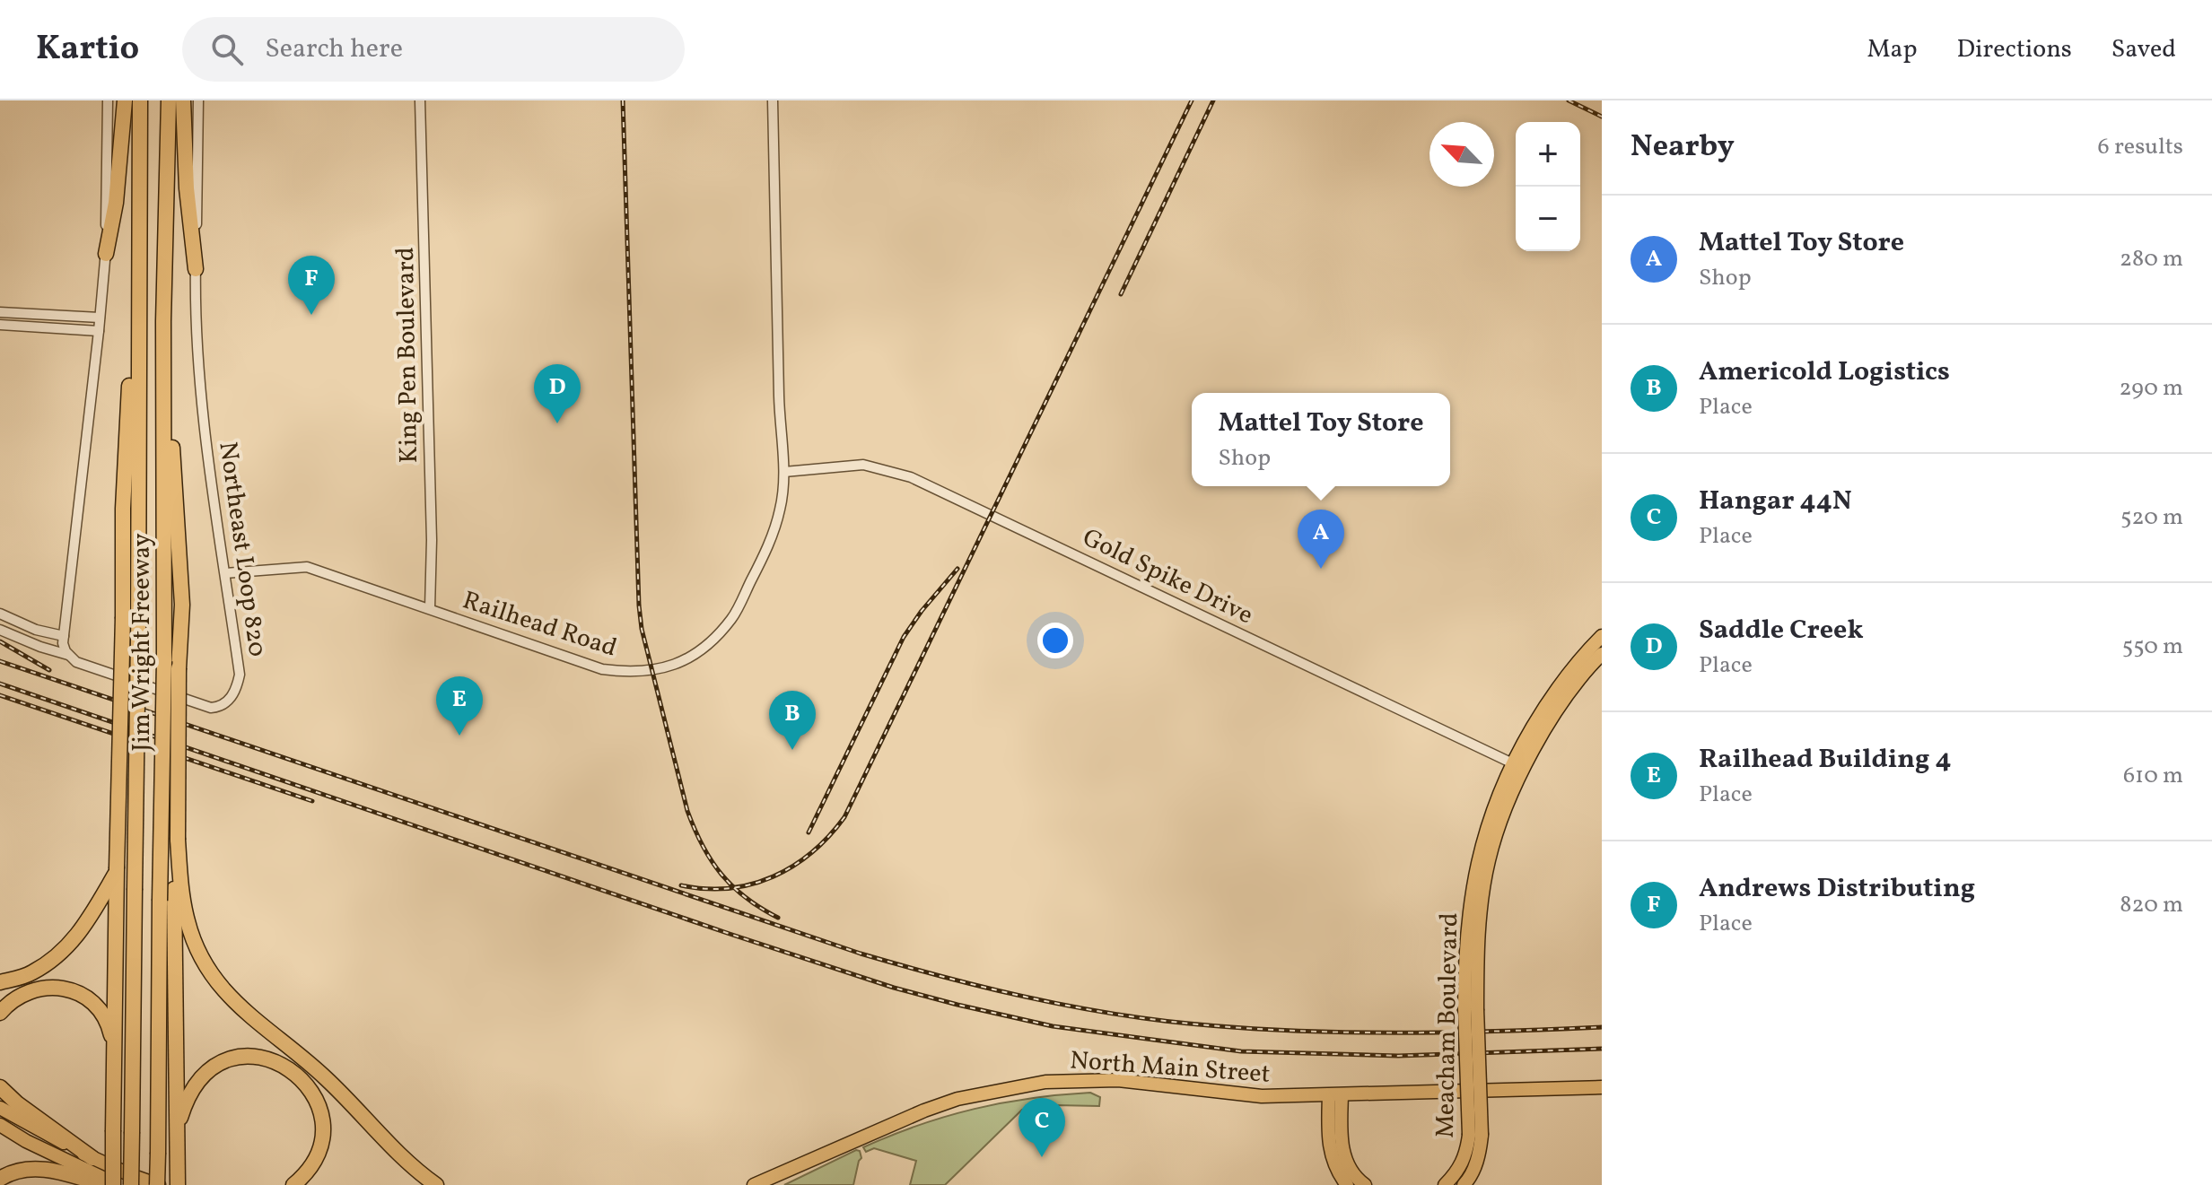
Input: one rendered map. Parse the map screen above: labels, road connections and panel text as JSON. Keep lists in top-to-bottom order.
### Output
{
  "streets": {
    "highway": ["Jim Wright Freeway"],
    "main road": ["Meacham Boulevard", "North Main Street"],
    "street": [
      "King Pen Boulevard",
      "Northeast Loop 820",
      "Gold Spike Drive",
      "Railhead Road"
    ]
  },
  "crossings": [
    ["King Pen Boulevard", "Railhead Road"],
    ["Northeast Loop 820", "Railhead Road"],
    ["Gold Spike Drive", "Railhead Road"],
    ["Gold Spike Drive", "Meacham Boulevard"]
  ],
  "north": "top left",
  "page": {
    "header": "Kartio",
    "search": "Search here",
    "nav": ["Map", "Directions", "Saved"],
    "heading": ["Nearby", "6 results"],
    "map_buttons": ["+", "−"],
    "list": [
      {
        "mark": "A",
        "name": "Mattel Toy Store",
        "note": "Shop",
        "value": "280 m"
      },
      {
        "mark": "B",
        "name": "Americold Logistics",
        "note": "Place",
        "value": "290 m"
      },
      {
        "mark": "C",
        "name": "Hangar 44N",
        "note": "Place",
        "value": "520 m"
      },
      {
        "mark": "D",
        "name": "Saddle Creek",
        "note": "Place",
        "value": "550 m"
      },
      {
        "mark": "E",
        "name": "Railhead Building 4",
        "note": "Place",
        "value": "610 m"
      },
      {
        "mark": "F",
        "name": "Andrews Distributing",
        "note": "Place",
        "value": "820 m"
      }
    ],
    "pins": [
      "F",
      "D",
      "A",
      "E",
      "B",
      "C"
    ],
    "popup": ["Mattel Toy Store", "Shop"]
  }
}
